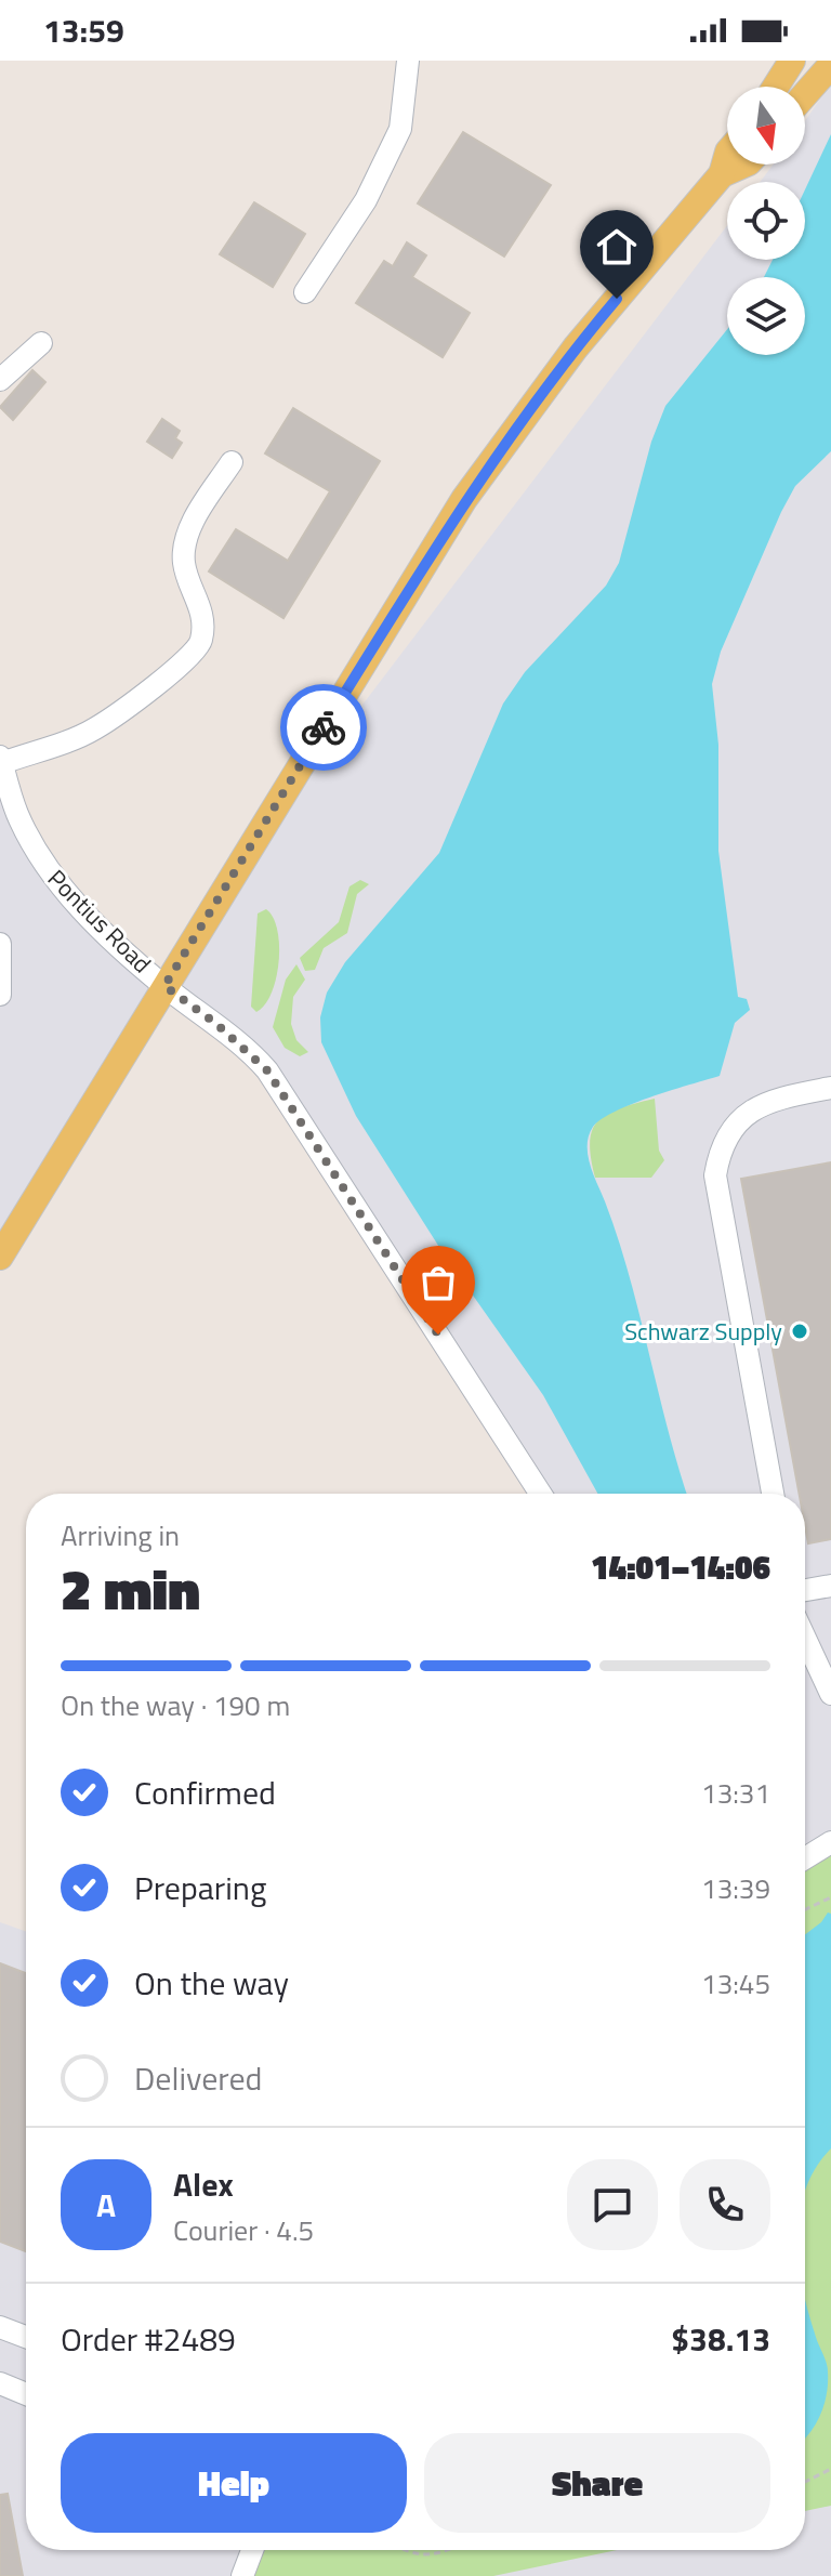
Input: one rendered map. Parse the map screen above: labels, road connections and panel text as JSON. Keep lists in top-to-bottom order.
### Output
{
  "streets": {
    "street": ["Pontius Road"]
  },
  "places": ["Schwarz Supply"],
  "north": "bottom",
  "page": {
    "status": "13:59",
    "heading": ["2 min", "Arriving in", "14:01–14:06"],
    "panel": [
      "Alex",
      "Courier · 4.5",
      "Order #2489",
      "$38.13"
    ],
    "bar": "On the way · 190 m",
    "list": [
      ["Confirmed", "13:31"],
      ["Preparing", "13:39"],
      ["On the way", "13:45"],
      "Delivered"
    ],
    "round": "A",
    "buttons": ["Help", "Share"]
  }
}
